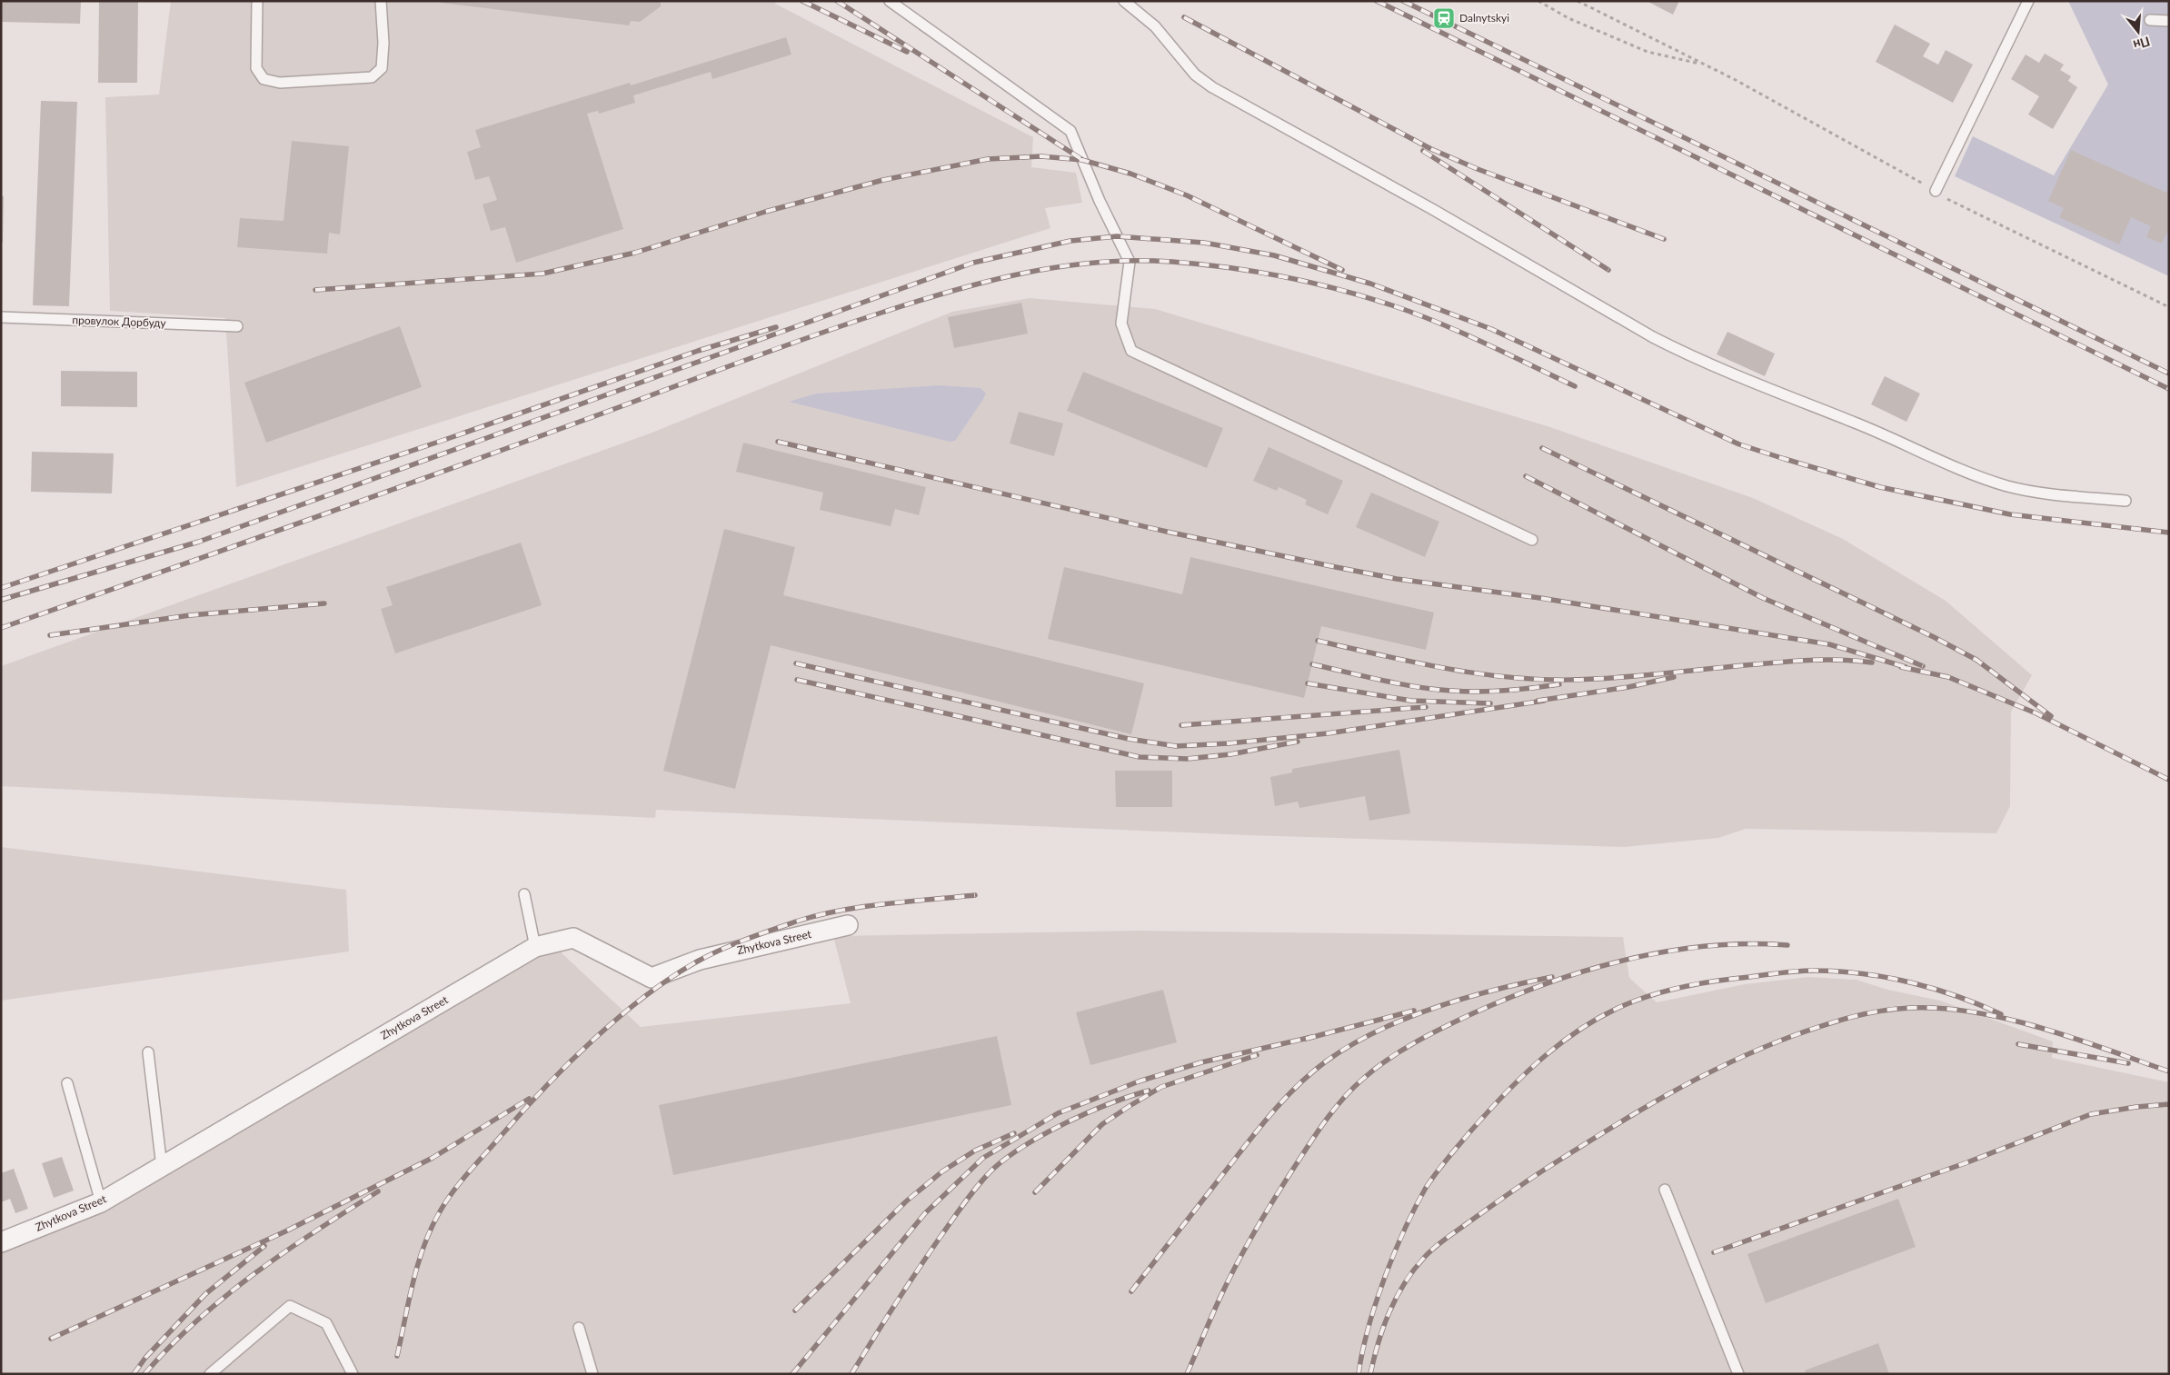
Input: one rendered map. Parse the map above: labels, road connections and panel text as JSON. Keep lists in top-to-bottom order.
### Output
{
  "streets": {
    "street": ["Zhytkova Street"],
    "lane": ["провулок Дорбуду"]
  },
  "places": {
    "station": ["Dalnytskyi"]
  },
  "north": "bottom"
}
